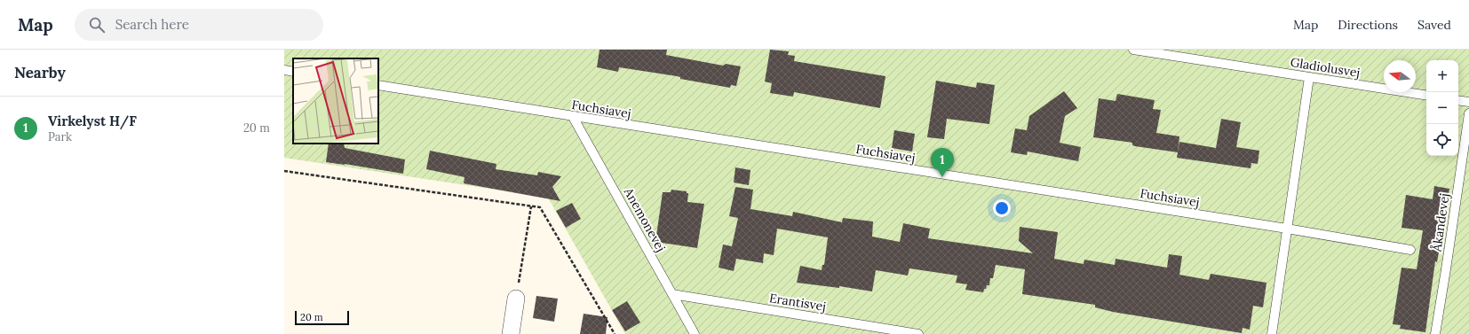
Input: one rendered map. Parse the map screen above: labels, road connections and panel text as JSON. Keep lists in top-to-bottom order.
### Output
{
  "streets": {
    "lane": [
      "Gladiolusvej",
      "Fuchsiavej",
      "Anemonevej",
      "Åkandevej",
      "Erantisvej"
    ]
  },
  "crossings": [
    ["Fuchsiavej", "Anemonevej"],
    ["Anemonevej", "Erantisvej"]
  ],
  "scale_bar": "20 m",
  "north": "left",
  "page": {
    "header": "Map",
    "search": "Search here",
    "nav": ["Map", "Directions", "Saved"],
    "heading": "Nearby",
    "map_buttons": ["+", "−"],
    "list": [
      {
        "mark": "1",
        "name": "Virkelyst H/F",
        "note": "Park",
        "value": "20 m"
      }
    ],
    "pins": "1",
    "scale": "20 m"
  }
}
